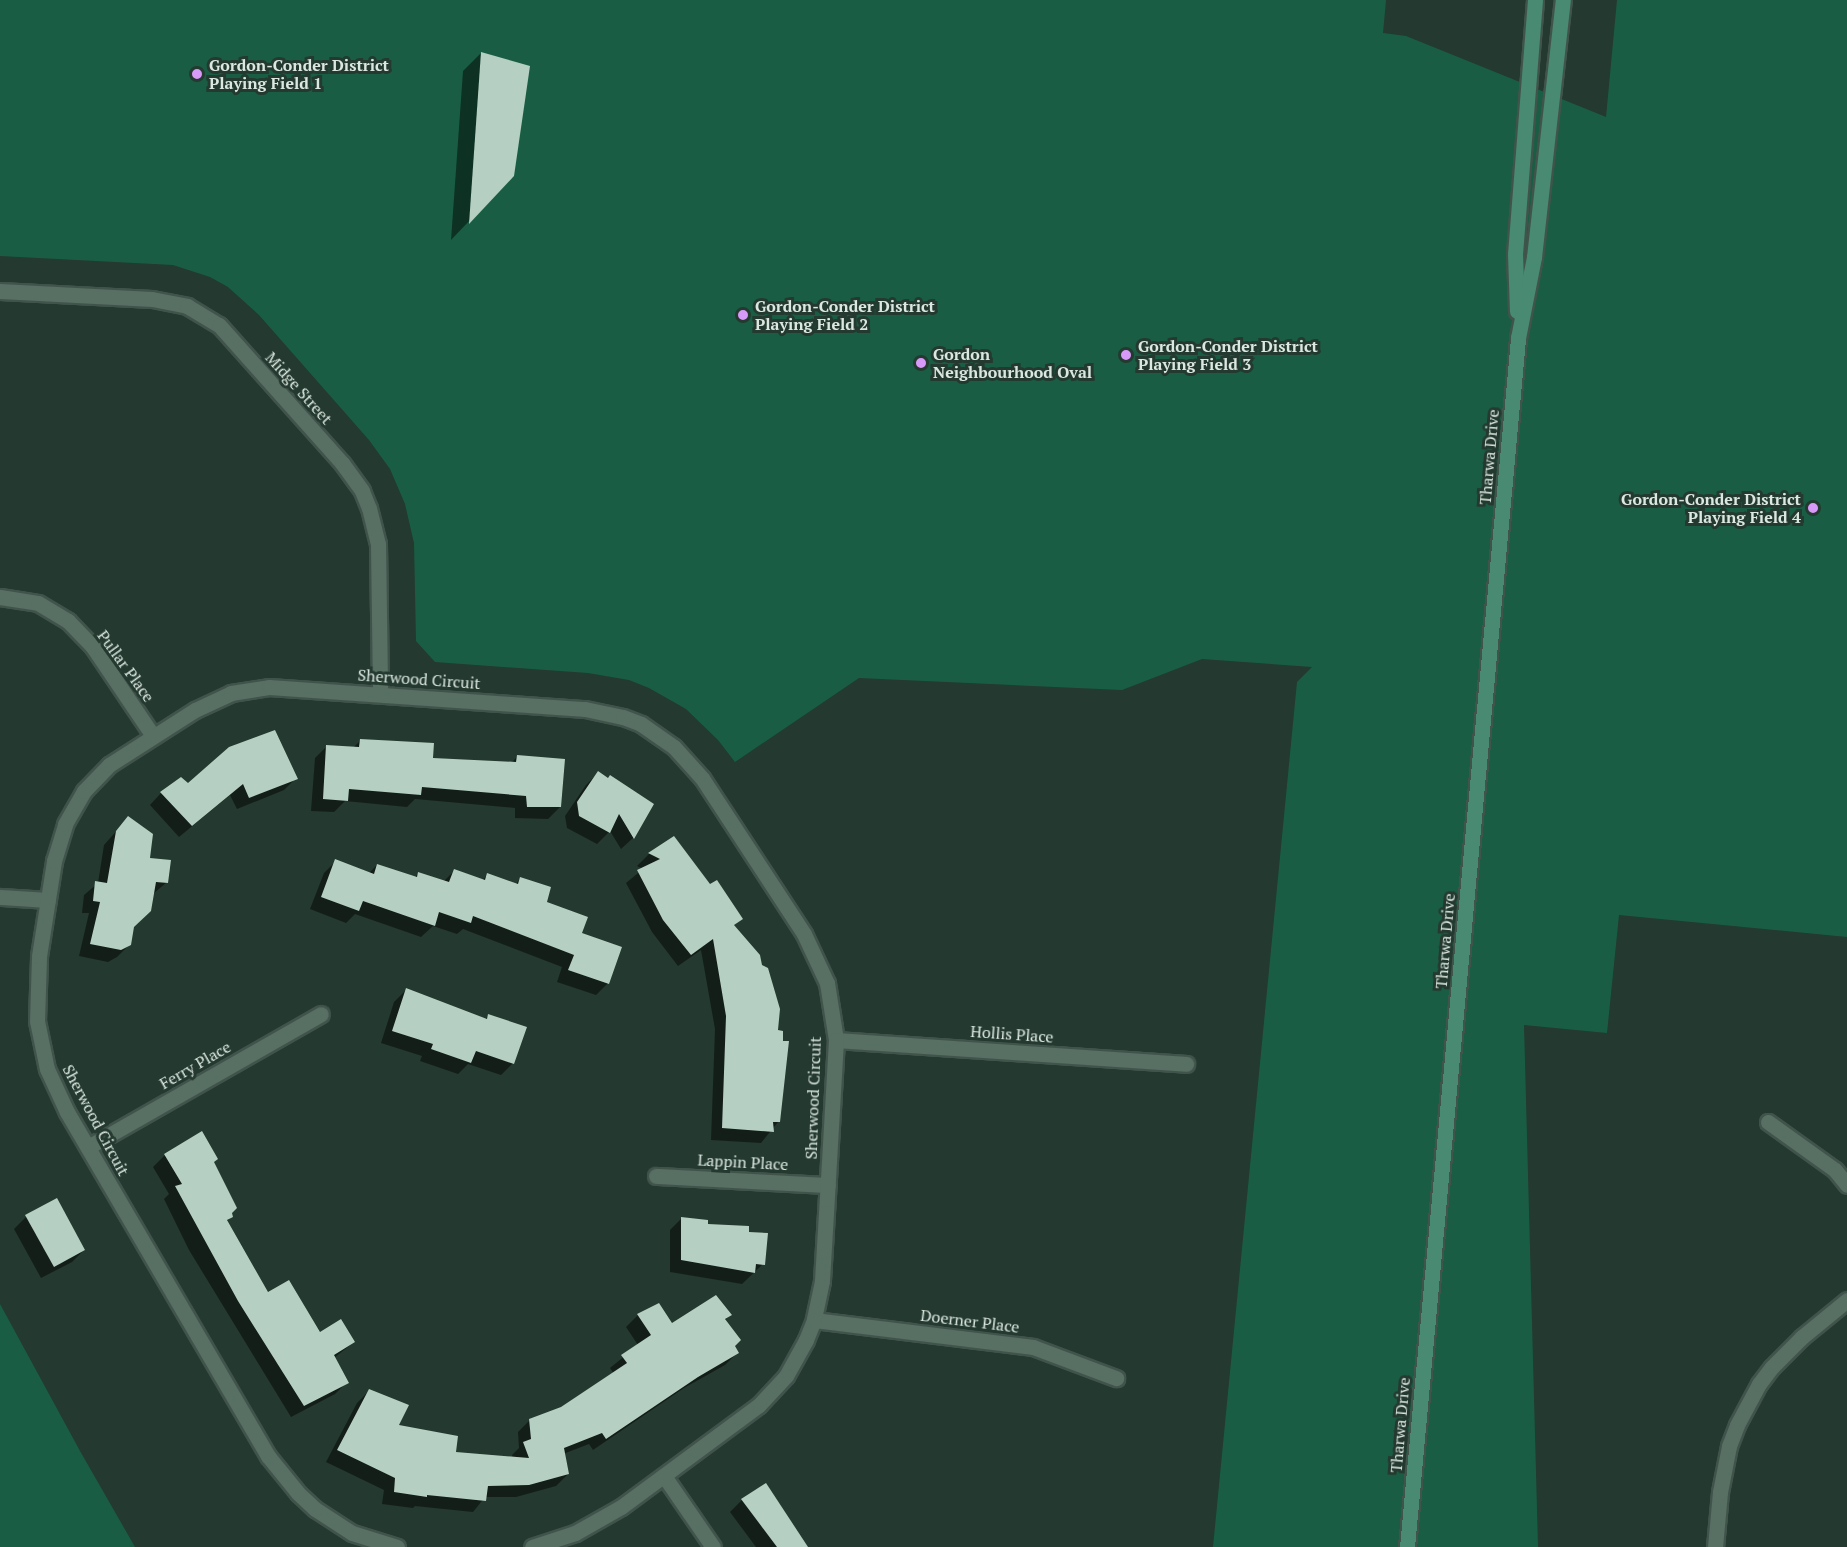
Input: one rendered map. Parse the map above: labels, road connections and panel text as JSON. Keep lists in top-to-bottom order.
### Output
{
  "streets": {
    "main road": ["Tharwa Drive"],
    "street": [
      "Midge Street",
      "Pullar Place",
      "Sherwood Circuit",
      "Hollis Place",
      "Ferry Place",
      "Lappin Place",
      "Doerner Place"
    ]
  },
  "crossings": [
    ["Midge Street", "Sherwood Circuit"],
    ["Pullar Place", "Sherwood Circuit"],
    ["Sherwood Circuit", "Hollis Place"],
    ["Sherwood Circuit", "Ferry Place"],
    ["Sherwood Circuit", "Lappin Place"],
    ["Sherwood Circuit", "Doerner Place"]
  ],
  "places": [
    "Gordon-Conder District Playing Field 1",
    "Gordon-Conder District Playing Field 2",
    "Gordon-Conder District Playing Field 3",
    "Gordon Neighbourhood Oval",
    "Gordon-Conder District Playing Field 4"
  ]
}
